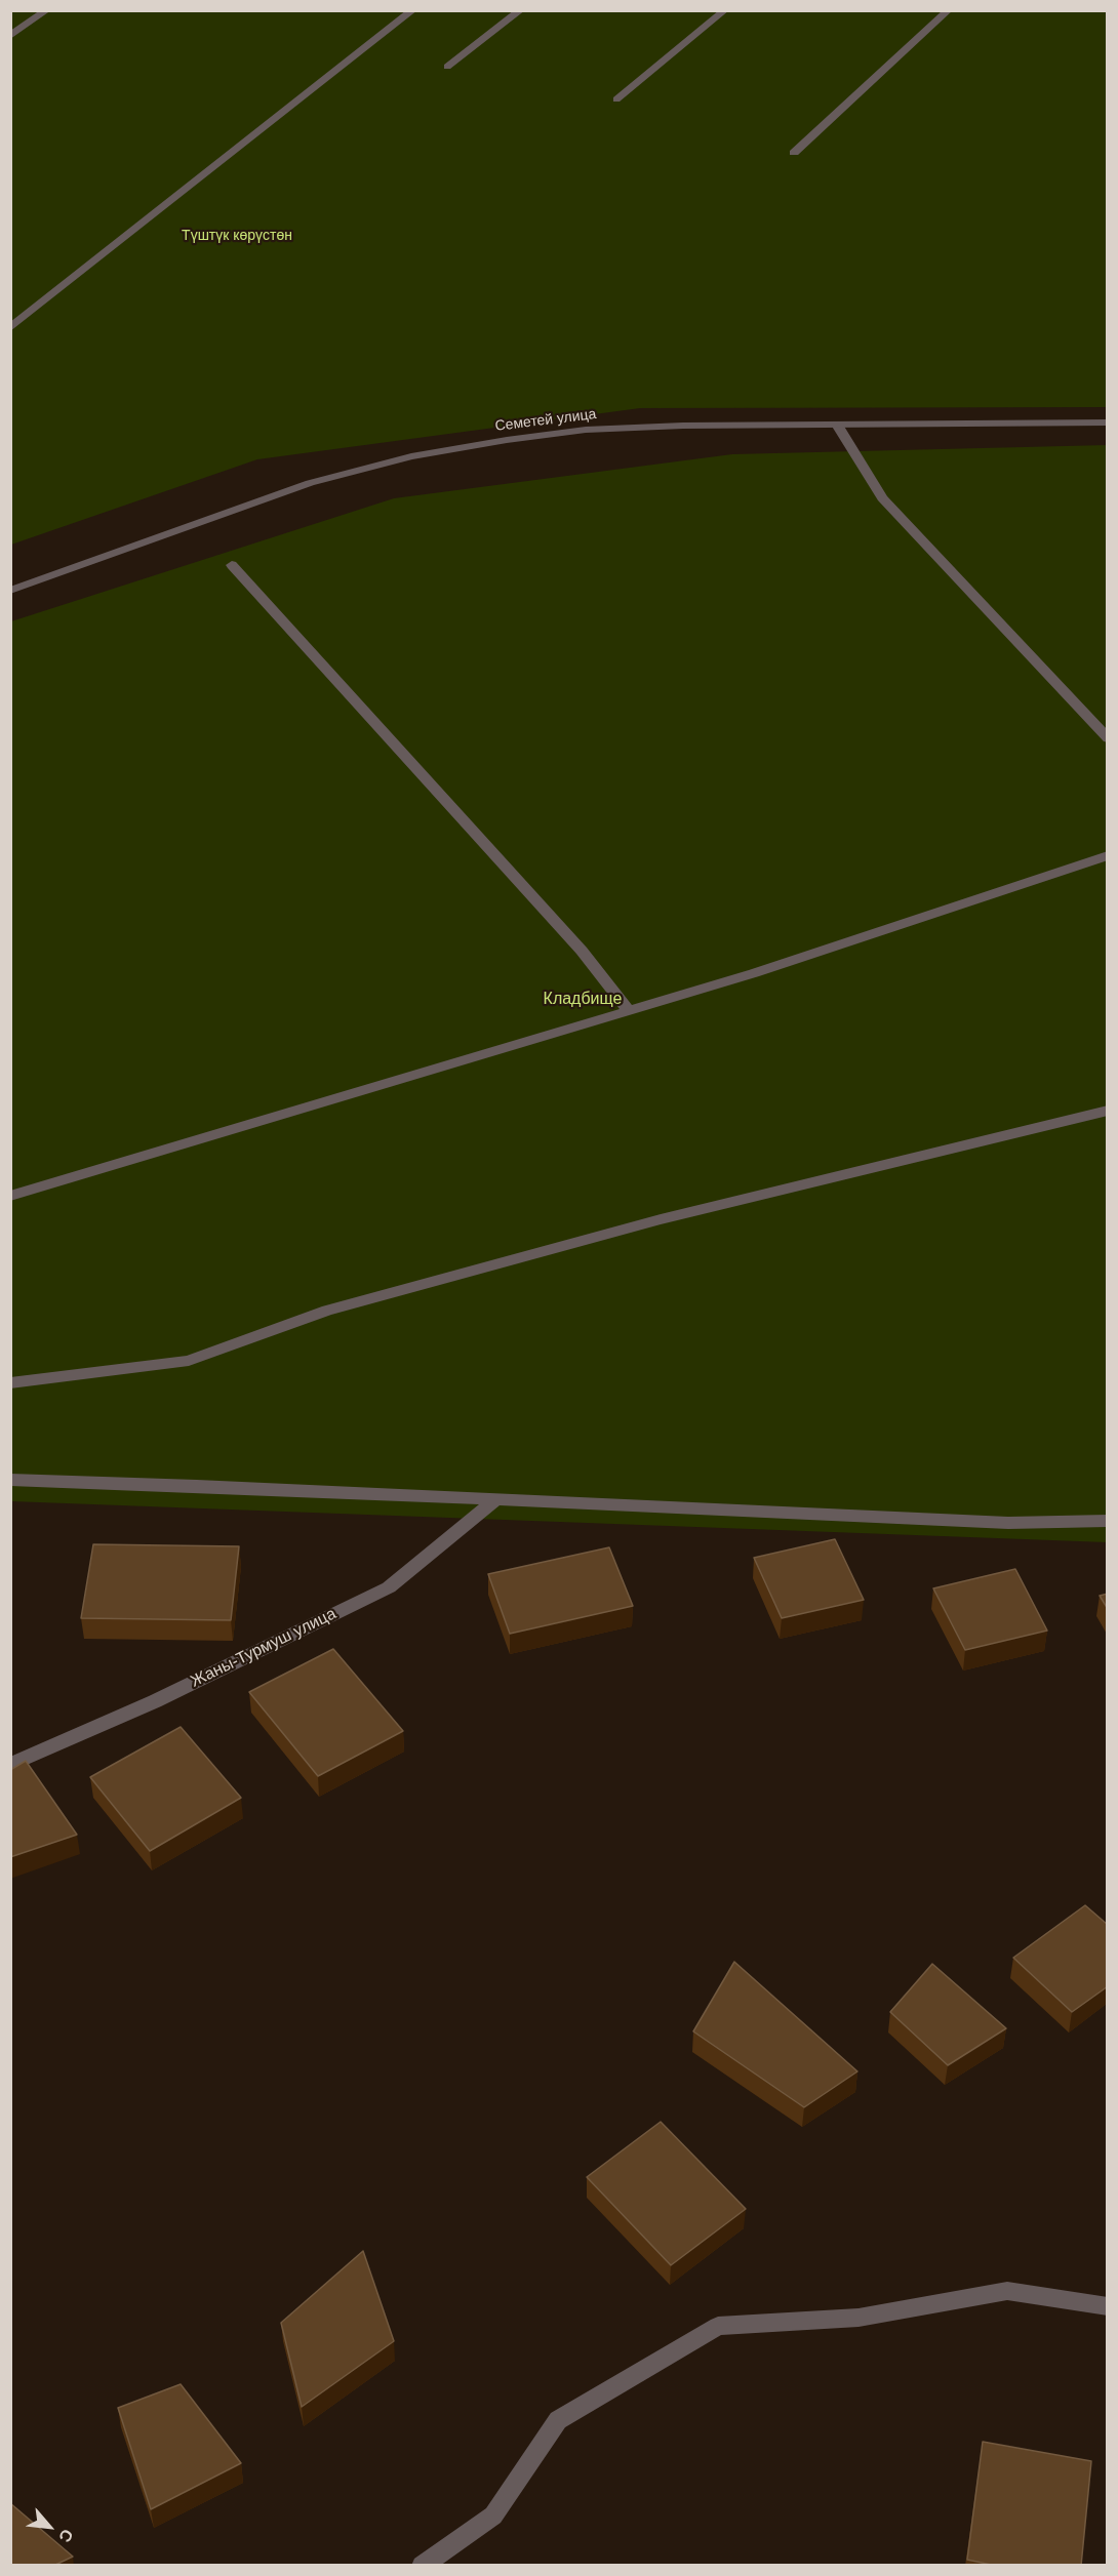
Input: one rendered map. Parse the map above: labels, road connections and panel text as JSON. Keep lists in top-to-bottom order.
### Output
{
  "streets": {
    "street": ["Семетей улица", "Жаны-Турмуш улица"]
  },
  "parks": ["Түштүк көрүстөн", "Кладбище"],
  "north": "bottom right"
}
